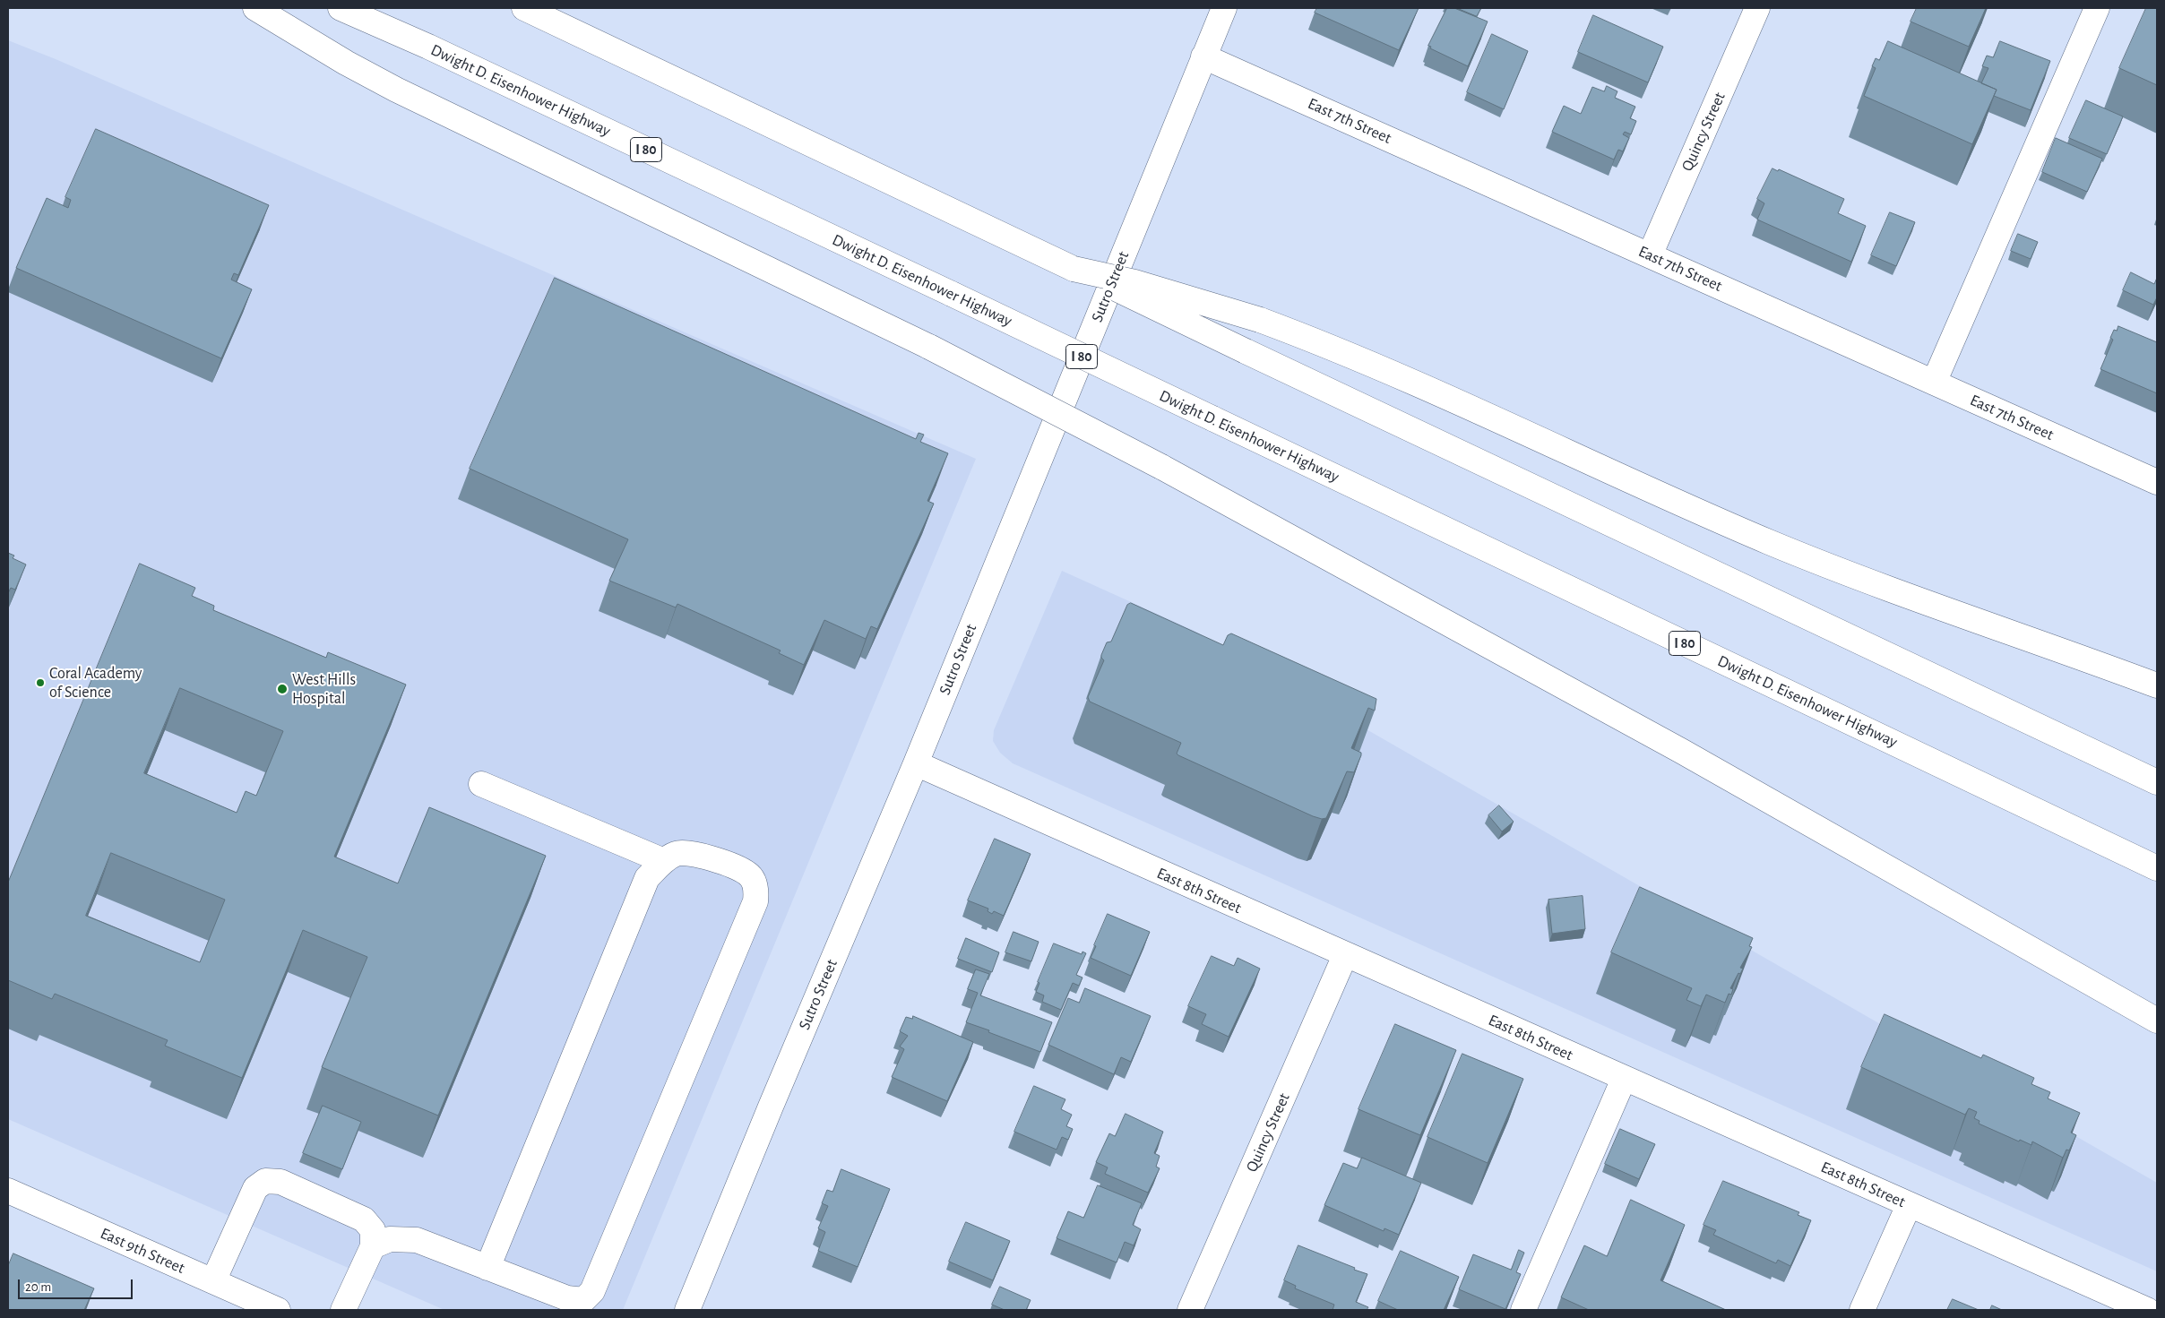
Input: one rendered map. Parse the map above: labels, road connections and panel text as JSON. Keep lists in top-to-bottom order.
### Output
{
  "streets": {
    "main road": [
      "Dwight D. Eisenhower Highway",
      "East 7th Street",
      "Quincy Street",
      "I 80",
      "Sutro Street",
      "East 8th Street",
      "East 9th Street"
    ]
  },
  "crossings": [
    ["East 7th Street", "Quincy Street"],
    ["East 7th Street", "Sutro Street"],
    ["Quincy Street", "East 8th Street"],
    ["Sutro Street", "East 8th Street"]
  ],
  "places": ["Coral Academy of Science", "West Hills Hospital"],
  "scale_bar": "20 m"
}
